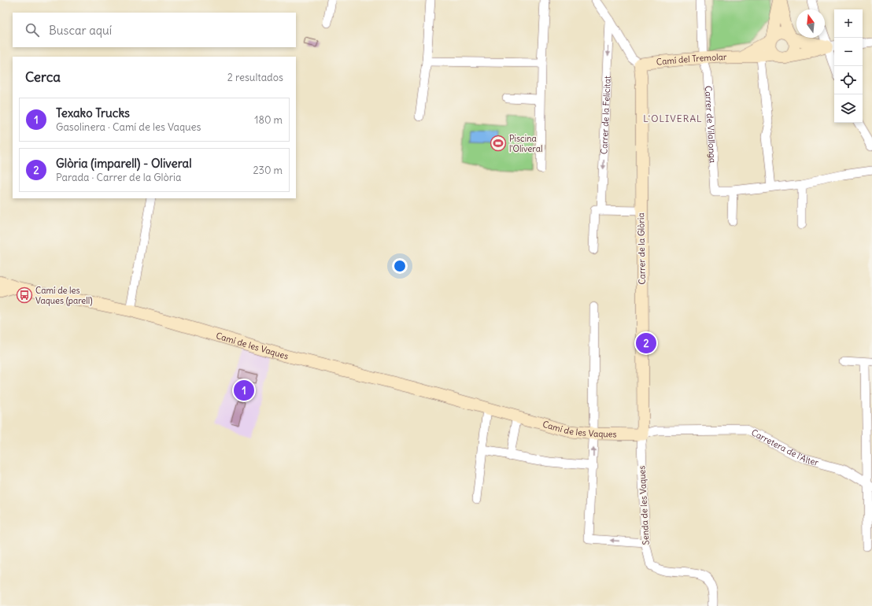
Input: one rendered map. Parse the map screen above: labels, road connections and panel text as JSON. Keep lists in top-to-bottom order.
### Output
{
  "streets": {
    "street": [
      "Camí del Tremolar",
      "Carrer de la Felicitat",
      "Carrer de Vilallonga",
      "Carrer de la Glòria",
      "Camí de les Vaques",
      "Carretera de l'Alter",
      "Senda de les Vaques"
    ]
  },
  "crossings": [
    ["Camí del Tremolar", "Carrer de Vilallonga"],
    ["Camí del Tremolar", "Carrer de la Glòria"],
    ["Carrer de la Glòria", "Camí de les Vaques"],
    ["Carrer de la Glòria", "Carretera de l'Alter"],
    ["Carrer de la Glòria", "Senda de les Vaques"],
    ["Camí de les Vaques", "Carretera de l'Alter"],
    ["Camí de les Vaques", "Senda de les Vaques"],
    ["Carretera de l'Alter", "Senda de les Vaques"]
  ],
  "districts": ["L'OLIVERAL"],
  "places": {
    "sports": ["Piscina l'Oliveral"],
    "bus stop": ["Camí de les Vaques (parell)"]
  },
  "north": "top",
  "page": {
    "map_buttons": ["+", "−"],
    "search": "Buscar aquí",
    "heading": ["Cerca", "2 resultados"],
    "list": [
      {
        "mark": "1",
        "name": "Texako Trucks",
        "note": "Gasolinera · Camí de les Vaques",
        "value": "180 m"
      },
      {
        "mark": "2",
        "name": "Glòria (imparell) - Oliveral",
        "note": "Parada · Carrer de la Glòria",
        "value": "230 m"
      }
    ],
    "pins": ["2", "1"]
  }
}
